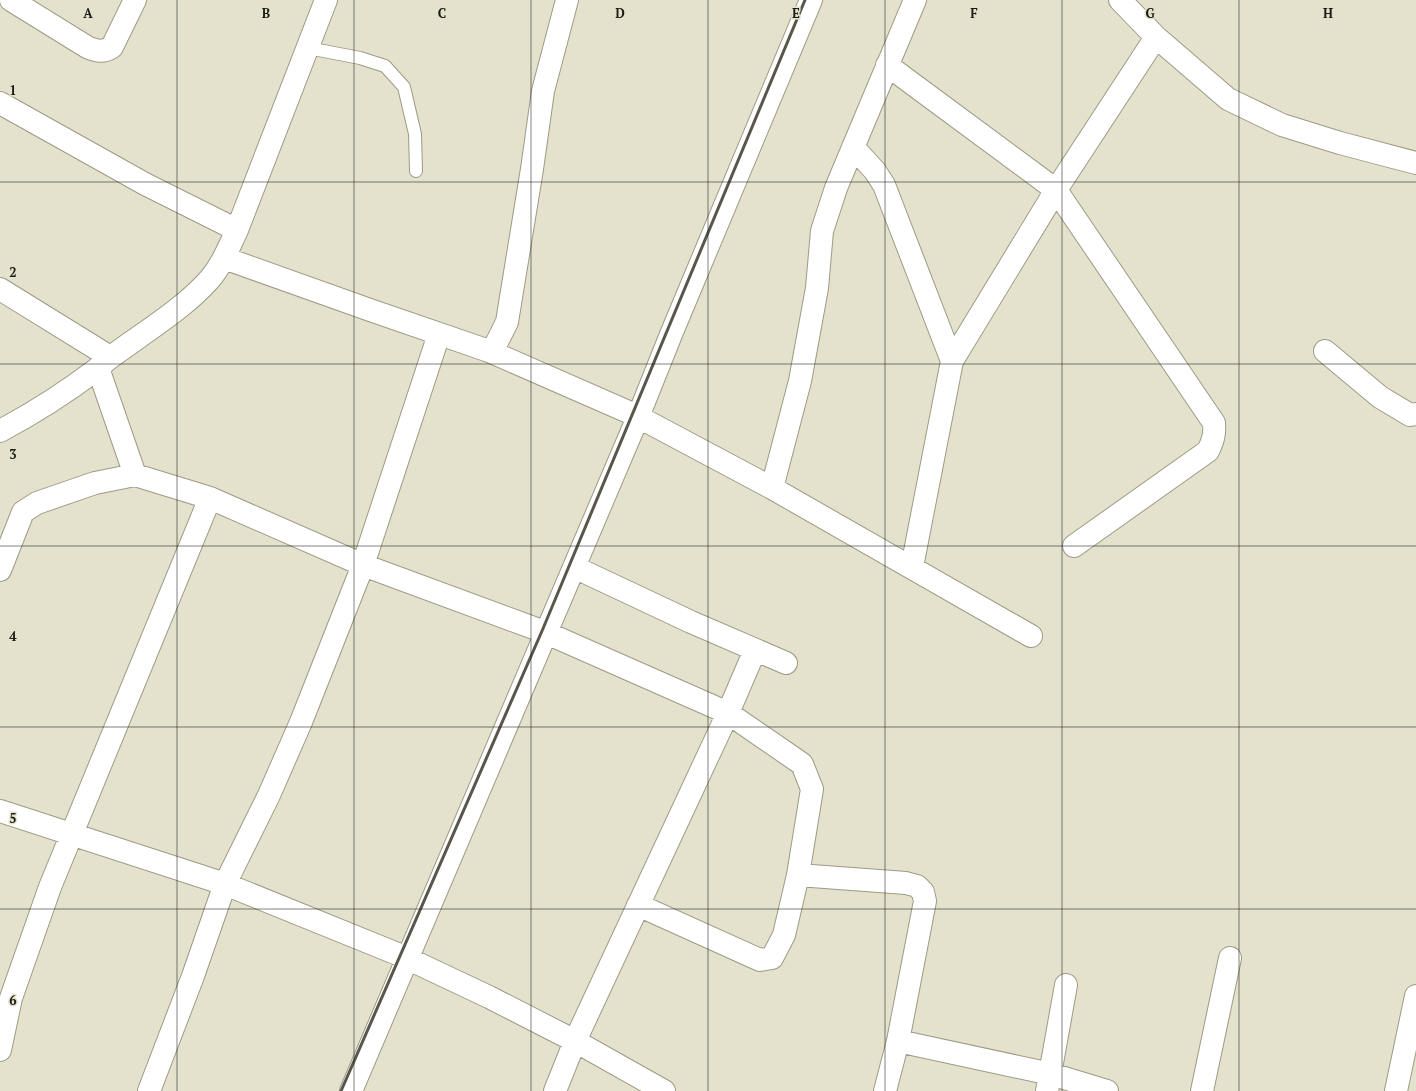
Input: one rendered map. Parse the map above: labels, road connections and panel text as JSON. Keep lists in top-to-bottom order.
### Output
{
  "grid": {
    "columns": [
      "A",
      "B",
      "C",
      "D",
      "E",
      "F",
      "G",
      "H"
    ],
    "rows": [
      "1",
      "2",
      "3",
      "4",
      "5",
      "6"
    ]
  }
}
